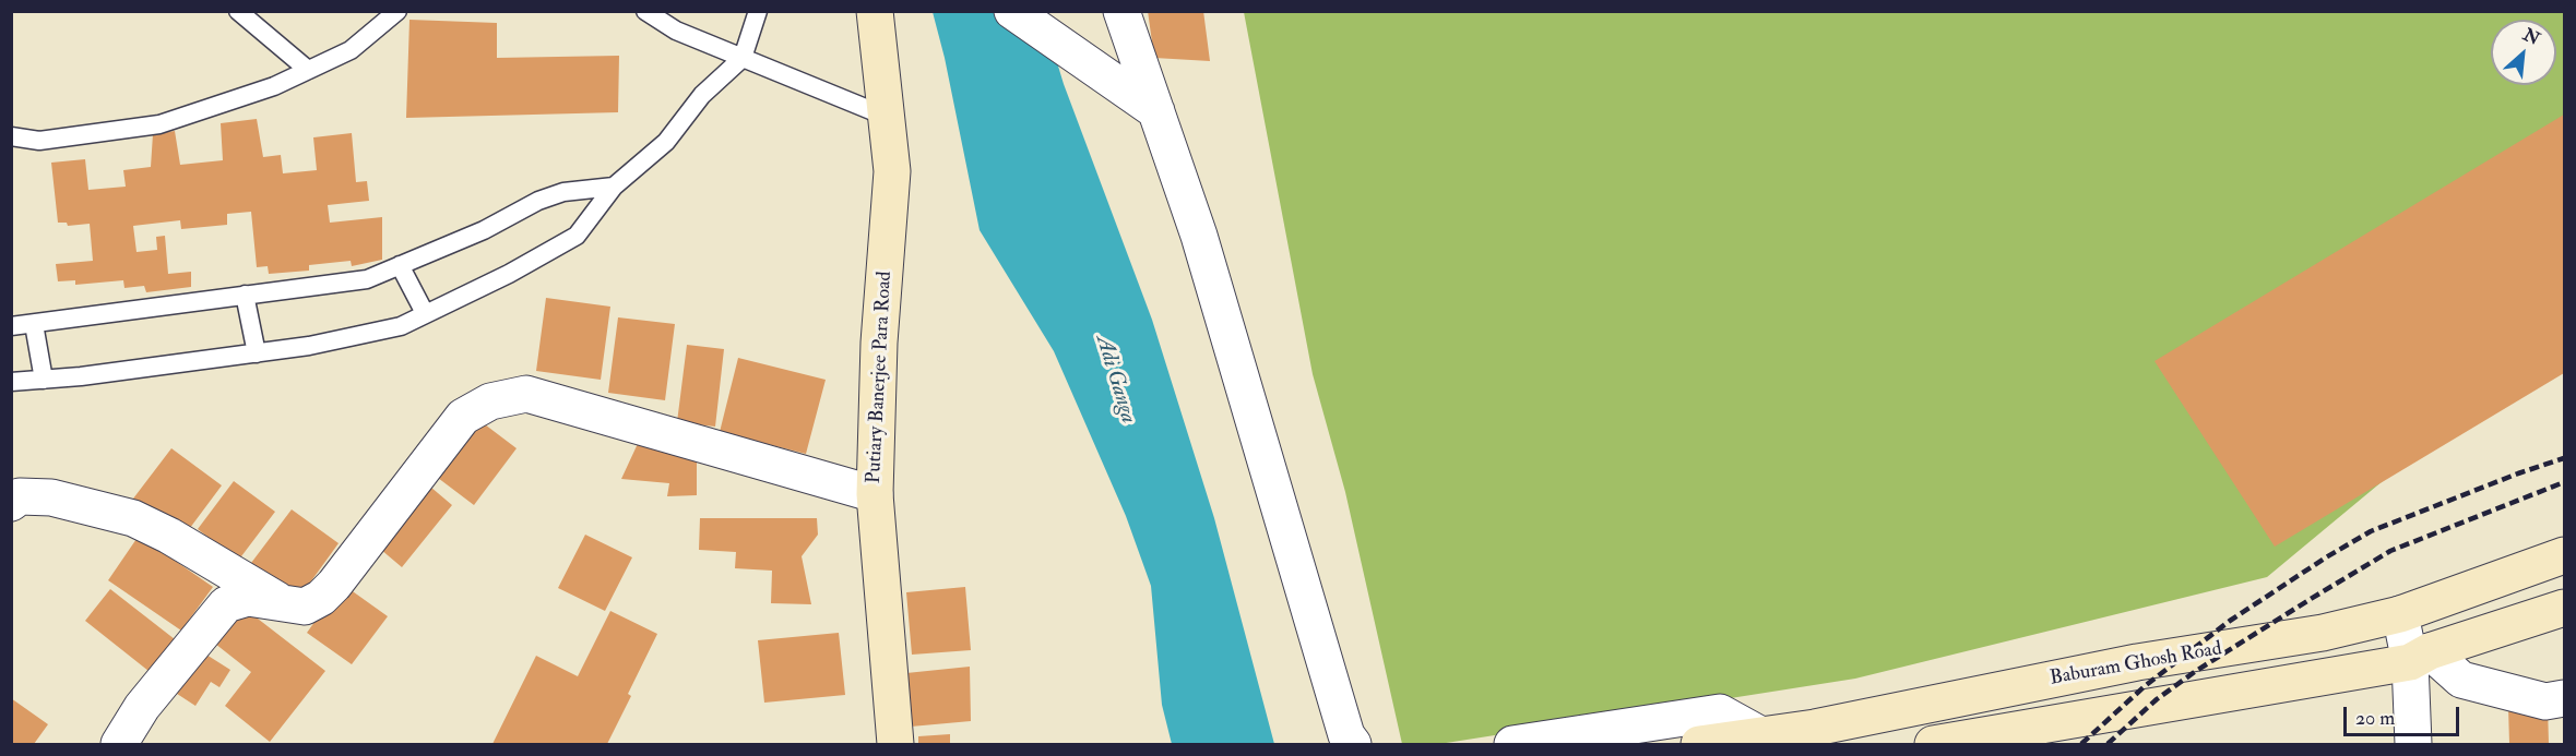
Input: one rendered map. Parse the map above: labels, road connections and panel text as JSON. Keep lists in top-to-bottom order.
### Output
{
  "streets": {
    "main road": ["Putiary Banerjee Para Road", "Baburam Ghosh Road"]
  },
  "water": ["Adi Ganga"],
  "scale_bar": "20 m",
  "north": "top right"
}
